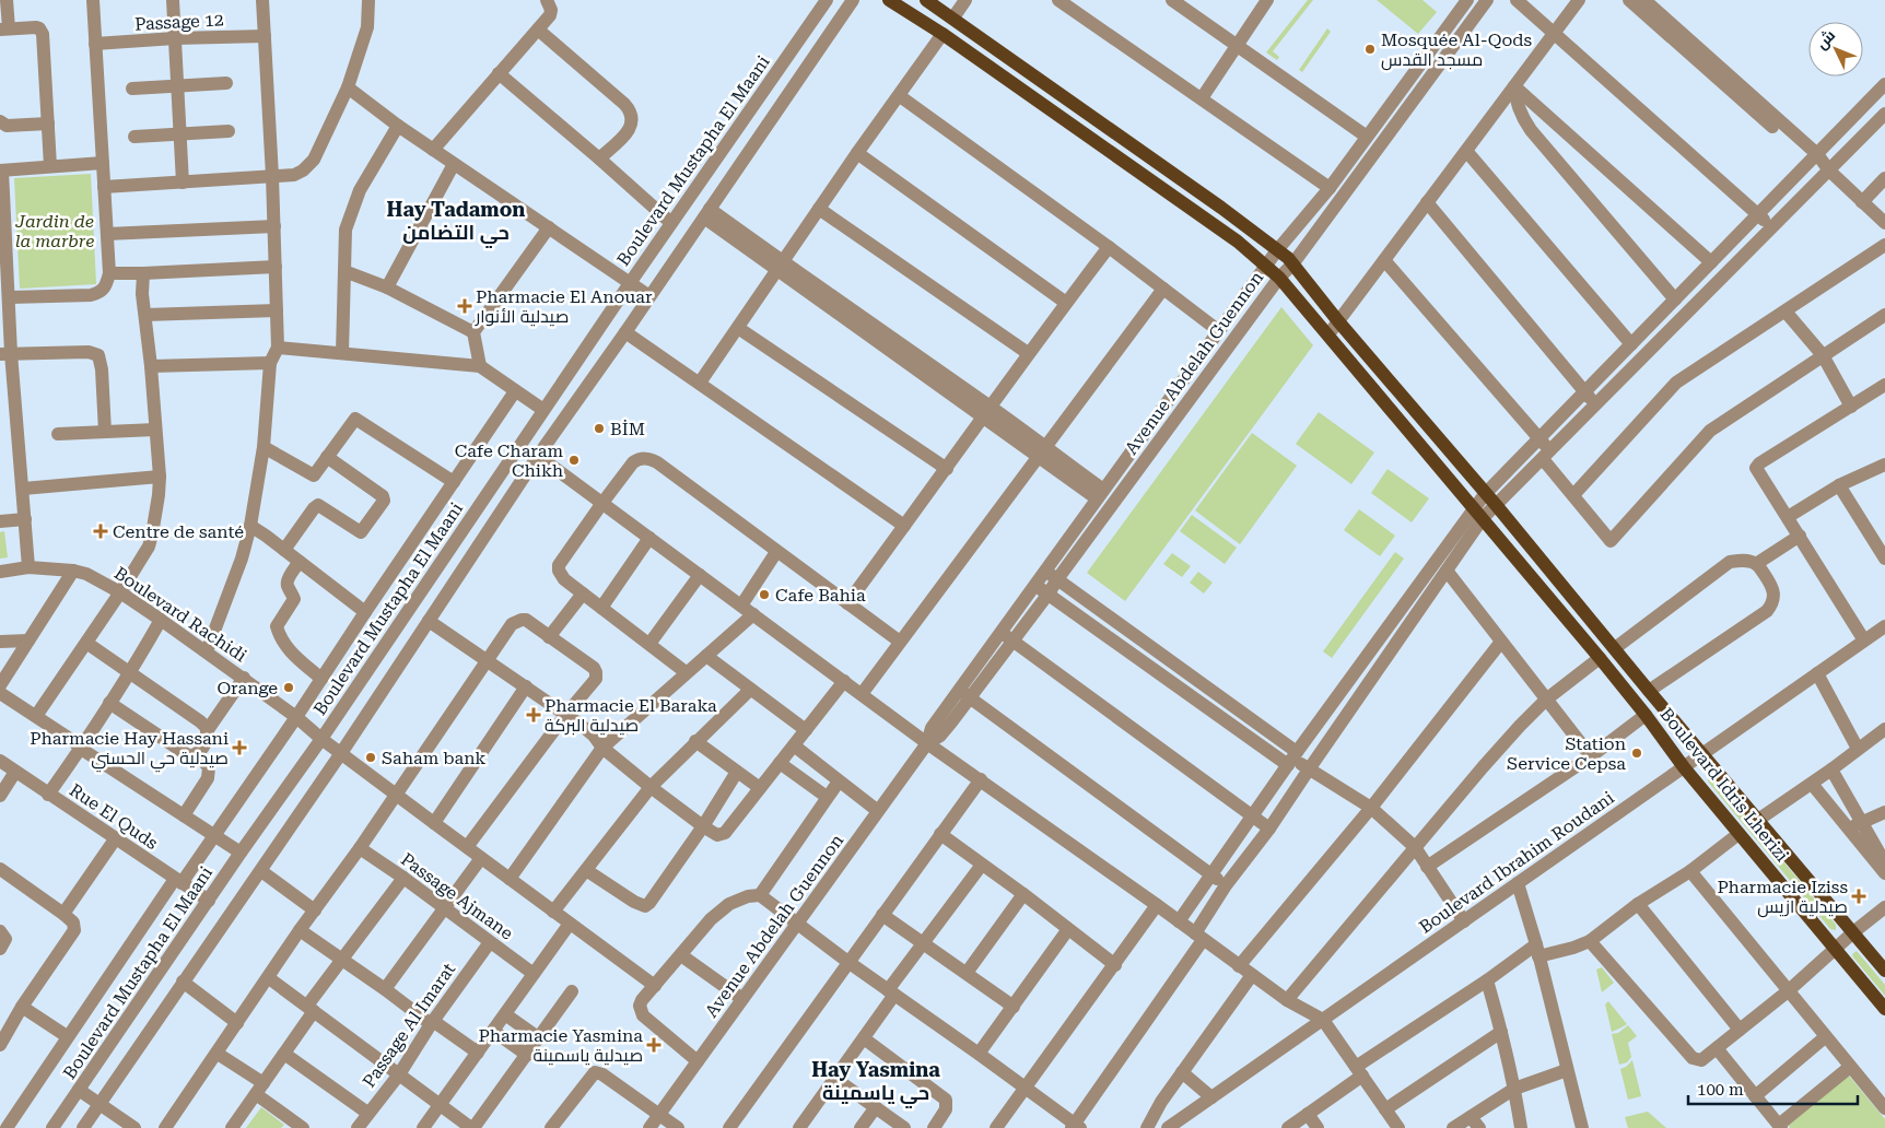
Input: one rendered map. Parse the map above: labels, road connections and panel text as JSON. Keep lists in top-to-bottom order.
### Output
{
  "streets": {
    "main road": ["Boulevard Idris Lherizi"],
    "street": [
      "Passage 12",
      "Boulevard Mustapha El Maani",
      "Avenue Abdelah Guennon",
      "Boulevard Rachidi",
      "Rue El Quds",
      "Boulevard Ibrahim Roudani",
      "Passage Ajmane",
      "Passage Al Imarat"
    ]
  },
  "crossings": [
    ["Boulevard Mustapha El Maani", "Boulevard Rachidi"],
    ["Boulevard Mustapha El Maani", "Rue El Quds"],
    ["Avenue Abdelah Guennon", "Boulevard Idris Lherizi"],
    ["Boulevard Idris Lherizi", "Boulevard Ibrahim Roudani"],
    ["Passage Ajmane", "Passage Al Imarat"]
  ],
  "districts": ["Hay Tadamon حي التضامن", "Hay Yasmina حي ياسمينة"],
  "parks": ["Jardin de la marbre"],
  "places": {
    "other": [
      "Mosquée Al-Qods مسجد القدس",
      "BİM",
      "Cafe Charam Chikh",
      "Cafe Bahia",
      "Orange",
      "Station Service Cepsa",
      "Saham bank"
    ],
    "health": [
      "Pharmacie El Anouar صيدلية الأنوار",
      "Centre de santé",
      "Pharmacie El Baraka صيدلية البركة",
      "Pharmacie Hay Hassani صيدلية حي الحسني",
      "Pharmacie Iziss صيدلية ازيس",
      "Pharmacie Yasmina صيدلية ياسمينة"
    ]
  },
  "scale_bar": "100 m",
  "north": "top left"
}
